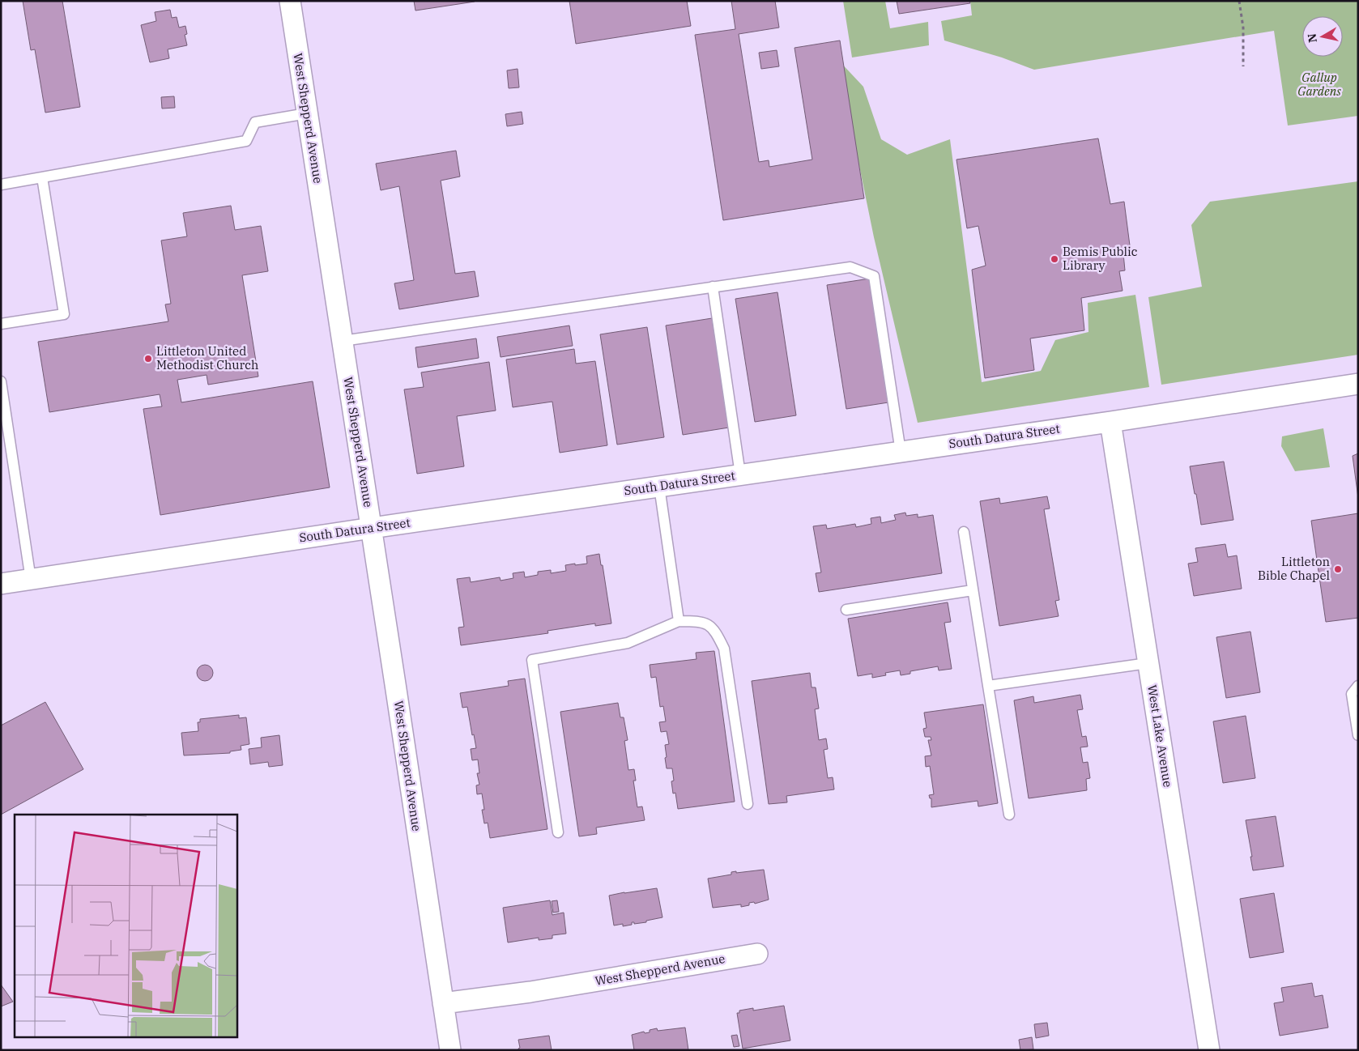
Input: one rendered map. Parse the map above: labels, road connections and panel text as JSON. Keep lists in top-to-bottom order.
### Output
{
  "streets": {
    "street": ["West Shepperd Avenue", "South Datura Street", "West Lake Avenue"]
  },
  "crossings": [
    ["West Shepperd Avenue", "South Datura Street"],
    ["South Datura Street", "West Lake Avenue"]
  ],
  "parks": ["Gallup Gardens"],
  "places": ["Bemis Public Library", "Littleton United Methodist Church", "Littleton Bible Chapel"],
  "north": "left"
}
